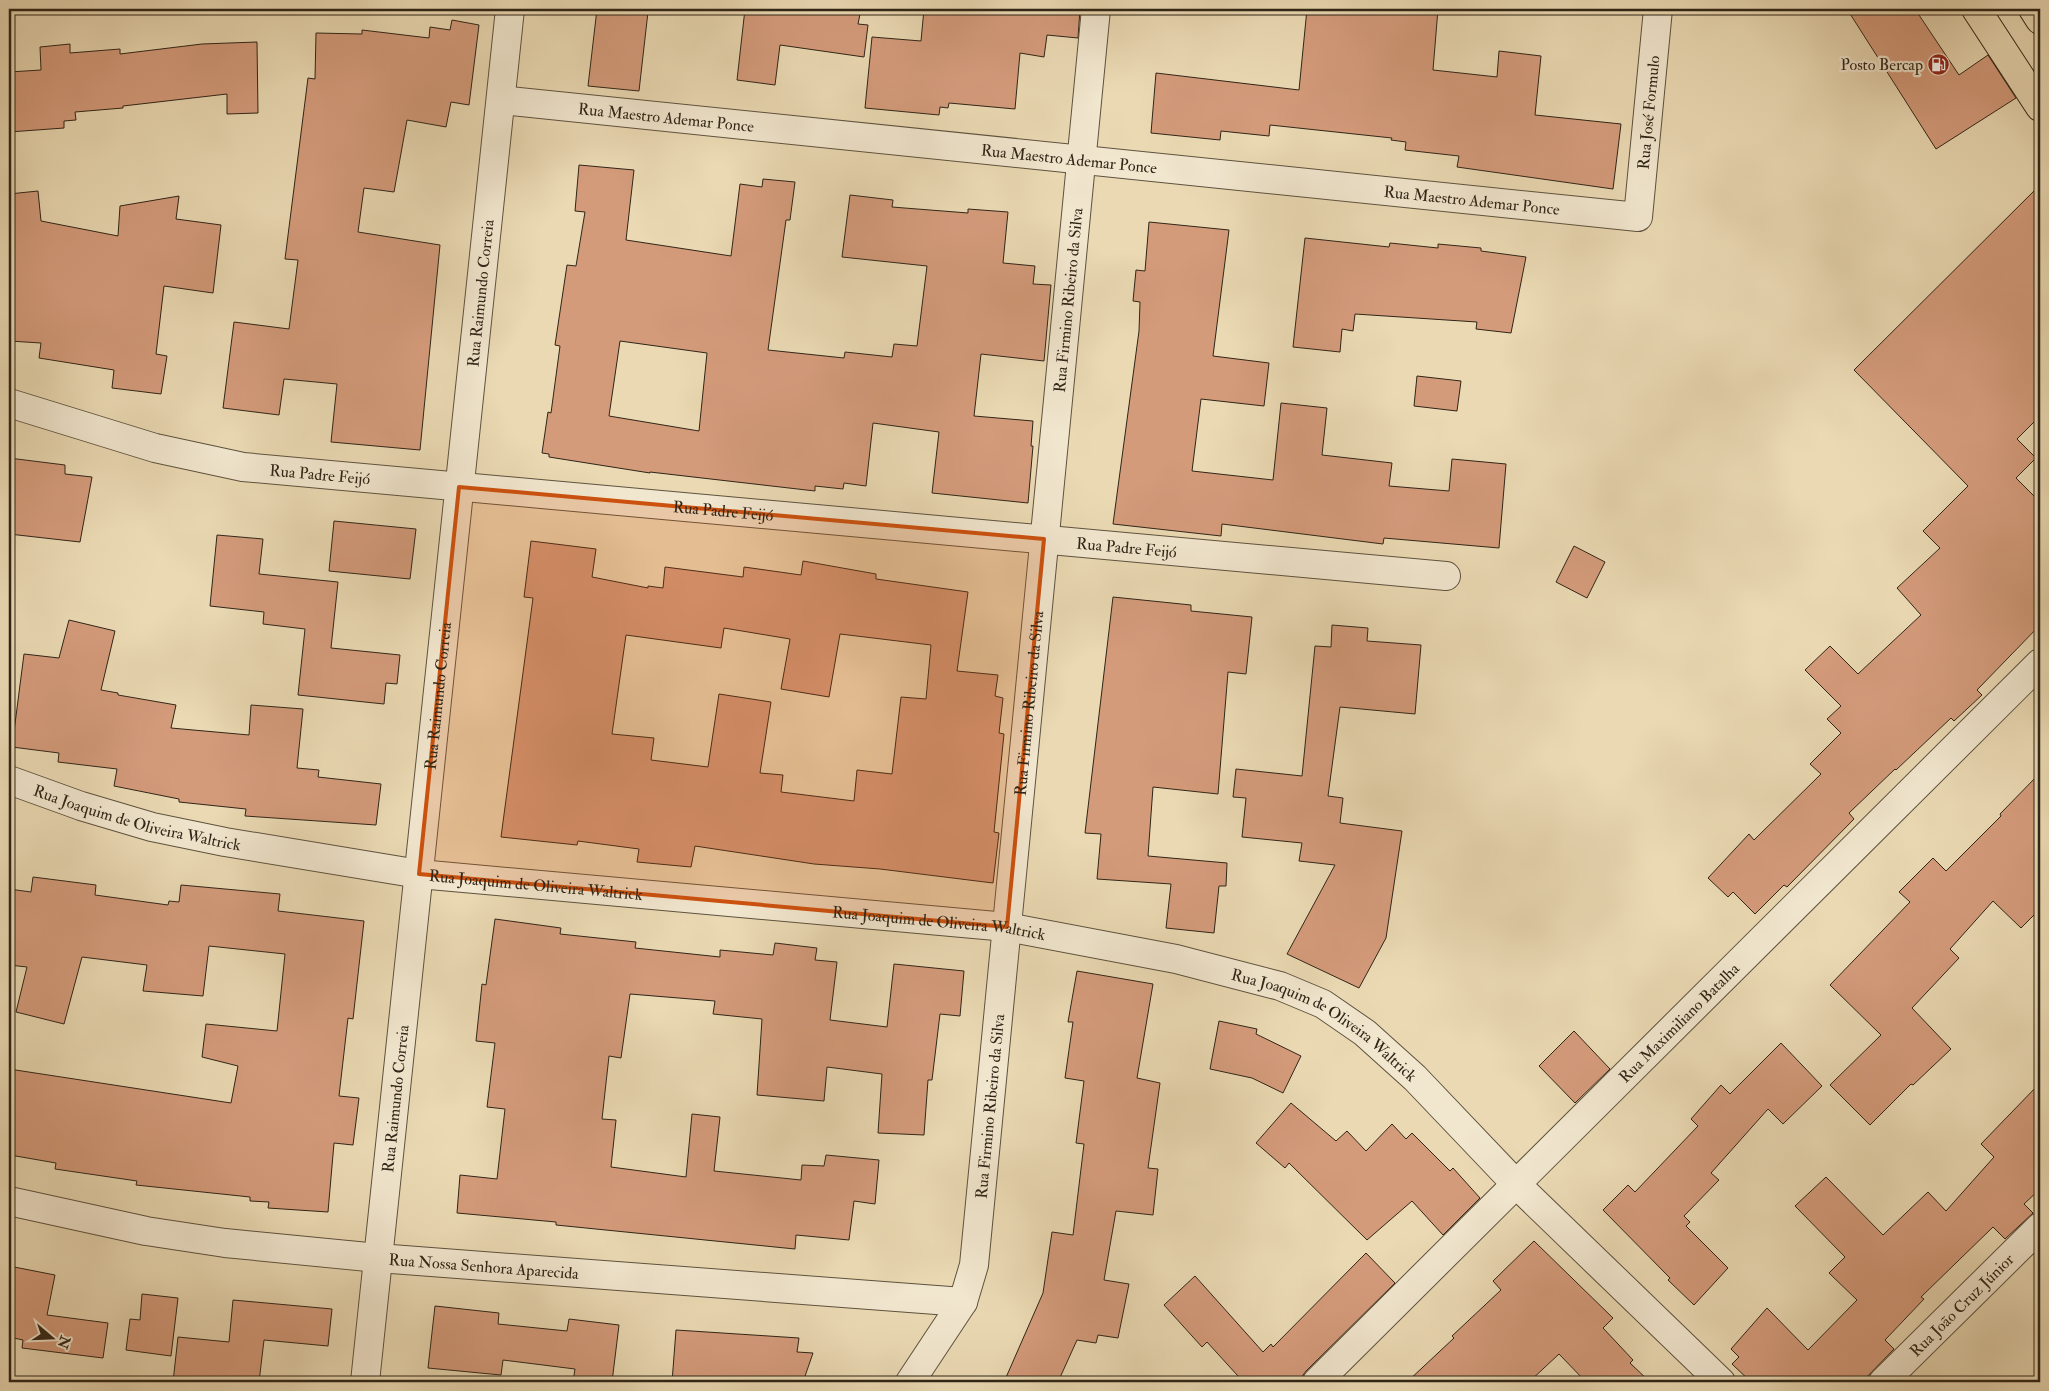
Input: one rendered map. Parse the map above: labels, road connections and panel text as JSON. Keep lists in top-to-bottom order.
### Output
{
  "streets": {
    "street": [
      "Rua José Formulo",
      "Rua Maestro Ademar Ponce",
      "Rua Raimundo Correia",
      "Rua Firmino Ribeiro da Silva",
      "Rua Padre Feijó",
      "Rua Joaquim de Oliveira Waltrick",
      "Rua Maximiliano Batalha",
      "Rua Nossa Senhora Aparecida",
      "Rua João Cruz Júnior"
    ]
  },
  "crossings": [
    ["Rua José Formulo", "Rua Maestro Ademar Ponce"],
    ["Rua Maestro Ademar Ponce", "Rua Raimundo Correia"],
    ["Rua Maestro Ademar Ponce", "Rua Firmino Ribeiro da Silva"],
    ["Rua Raimundo Correia", "Rua Padre Feijó"],
    ["Rua Raimundo Correia", "Rua Joaquim de Oliveira Waltrick"],
    ["Rua Raimundo Correia", "Rua Nossa Senhora Aparecida"],
    ["Rua Firmino Ribeiro da Silva", "Rua Padre Feijó"],
    ["Rua Firmino Ribeiro da Silva", "Rua Joaquim de Oliveira Waltrick"],
    ["Rua Firmino Ribeiro da Silva", "Rua Nossa Senhora Aparecida"],
    ["Rua Joaquim de Oliveira Waltrick", "Rua Maximiliano Batalha"]
  ],
  "places": {
    "fuel station": ["Posto Bercap"]
  },
  "north": "right"
}
